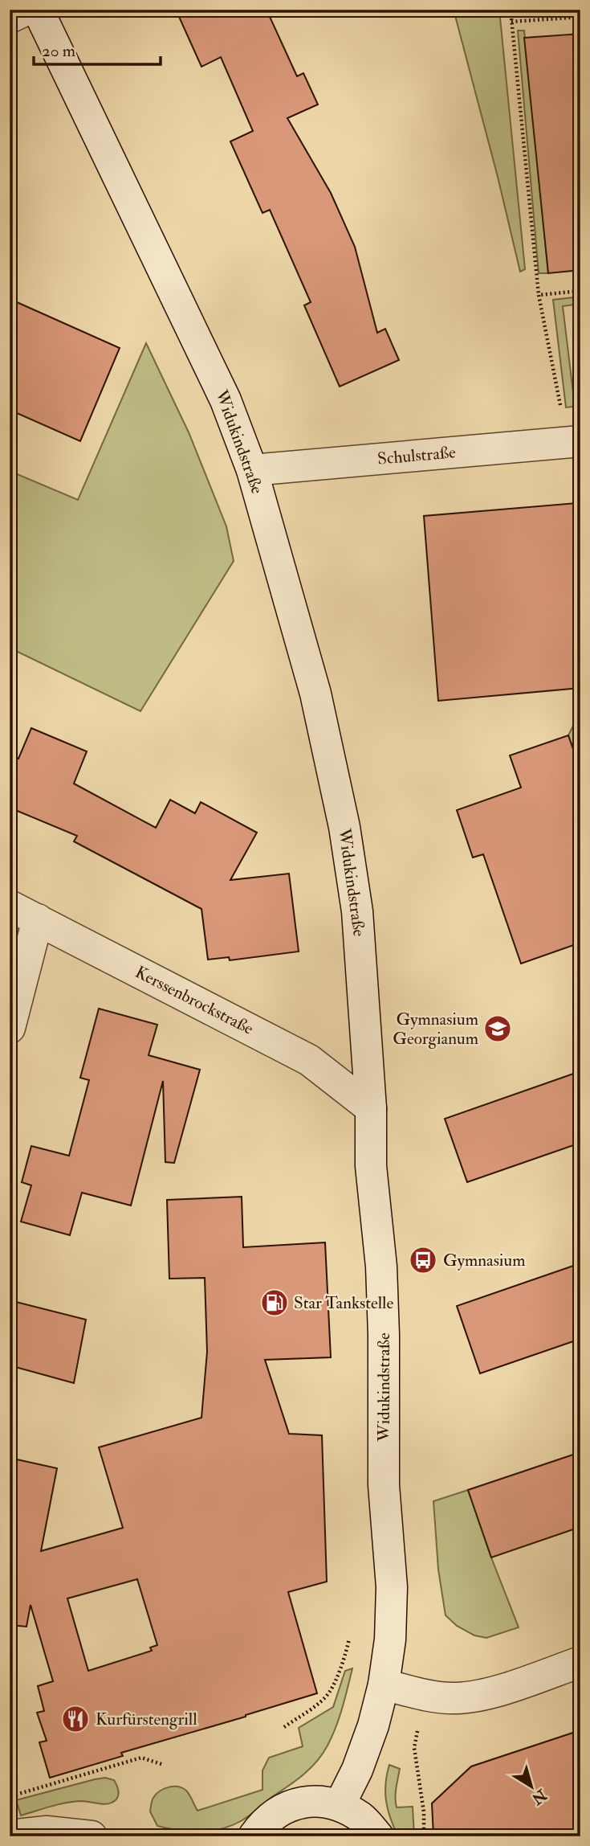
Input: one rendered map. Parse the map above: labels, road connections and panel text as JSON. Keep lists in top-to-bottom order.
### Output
{
  "streets": {
    "street": ["Widukindstraße", "Schulstraße", "Kerssenbrockstraße"]
  },
  "crossings": [
    ["Widukindstraße", "Schulstraße"],
    ["Widukindstraße", "Kerssenbrockstraße"]
  ],
  "places": {
    "school or university": ["Gymnasium Georgianum"],
    "bus stop": ["Gymnasium"],
    "fuel station": ["Star Tankstelle"],
    "restaurant": ["Kurfürstengrill"]
  },
  "scale_bar": "20 m",
  "north": "bottom right"
}
